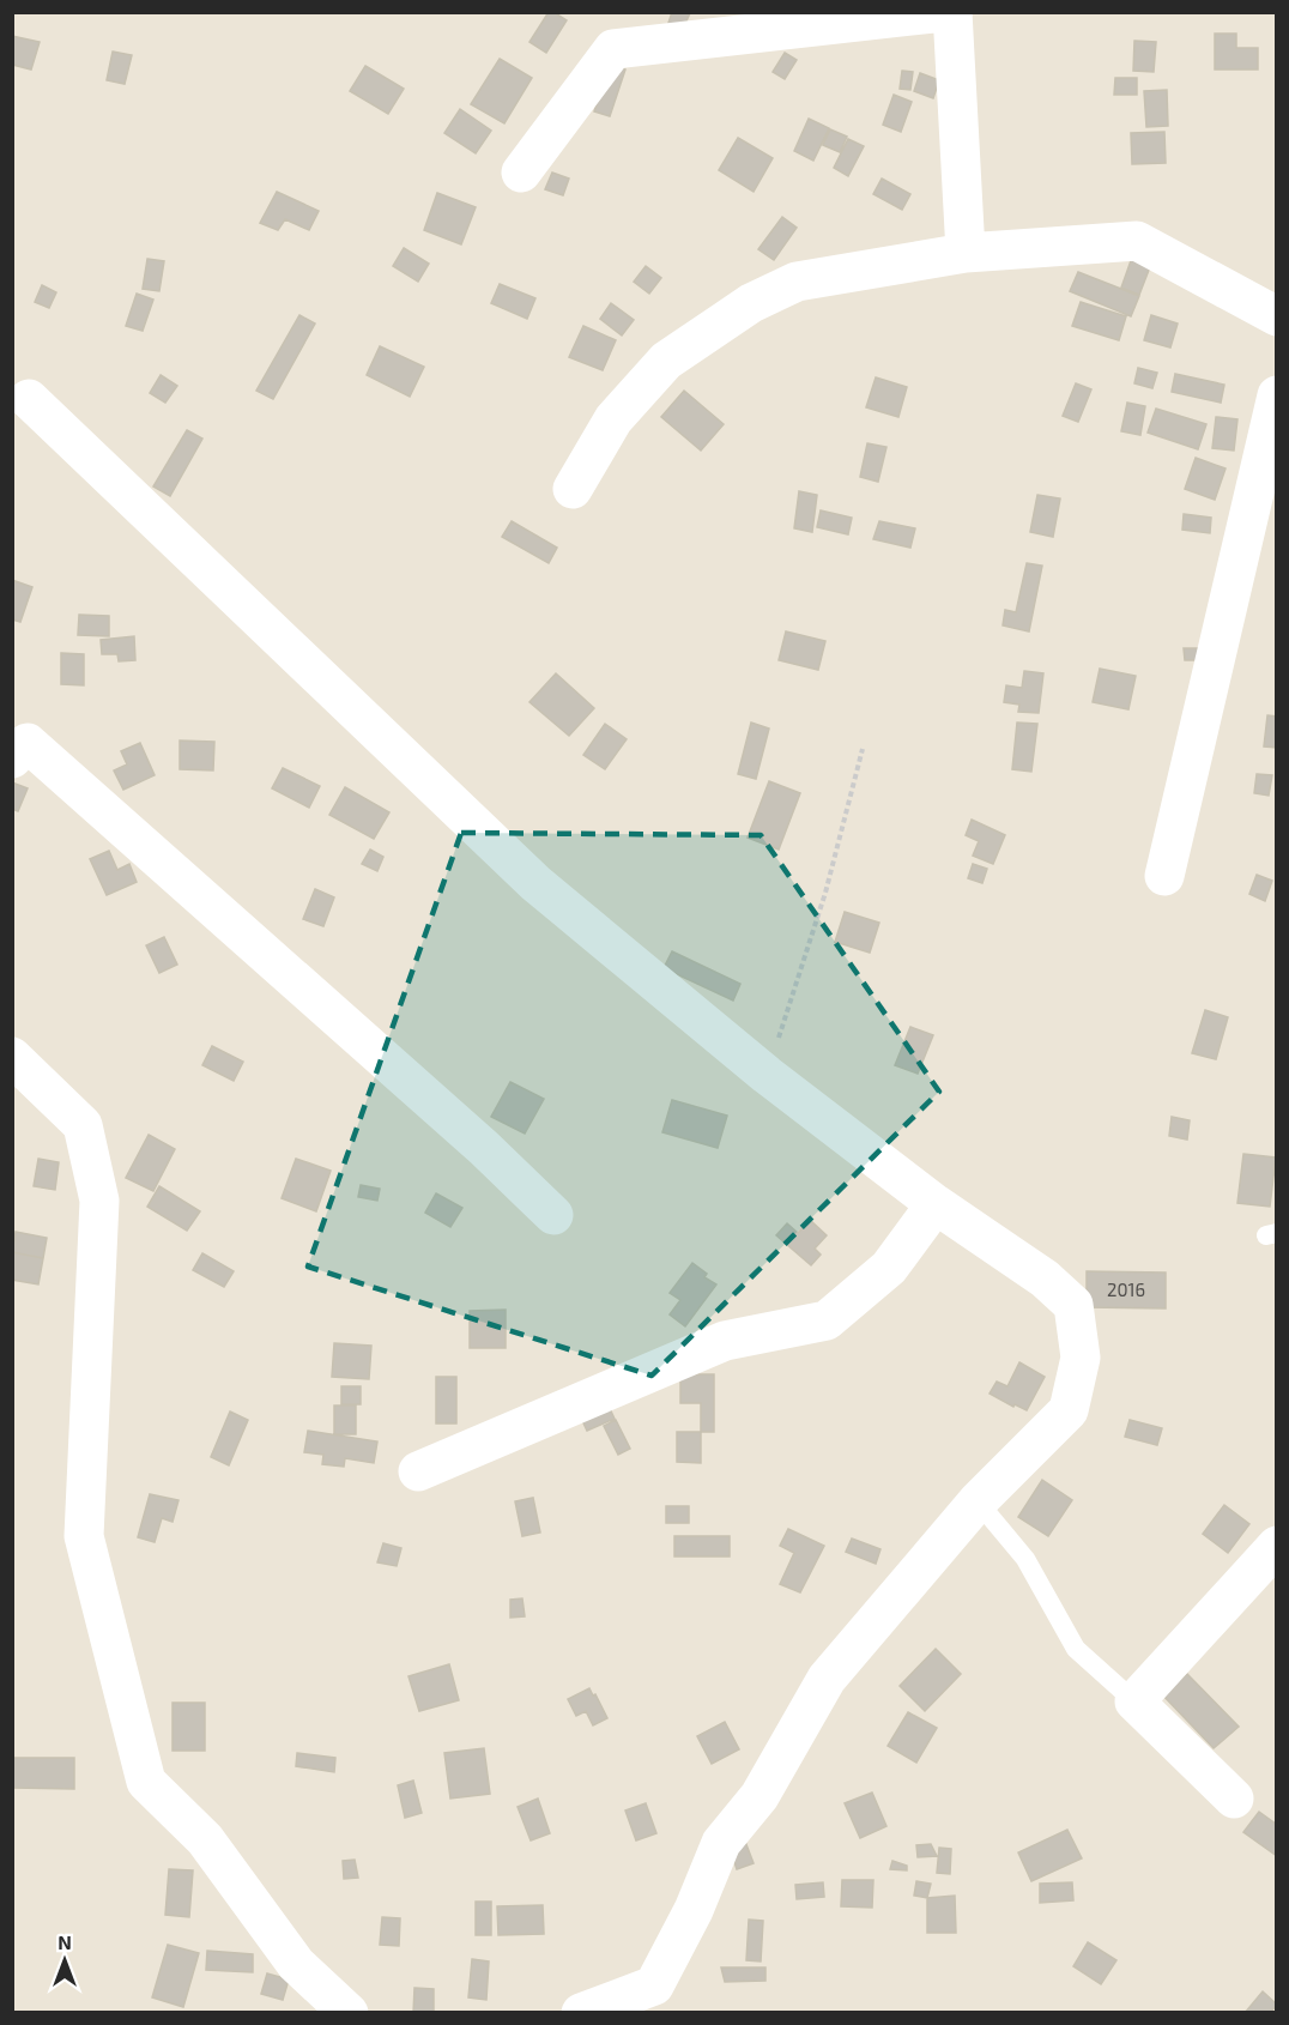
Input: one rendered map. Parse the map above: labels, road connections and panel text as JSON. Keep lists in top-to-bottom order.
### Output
{
  "house_numbers": ["2016"],
  "north": "top"
}
